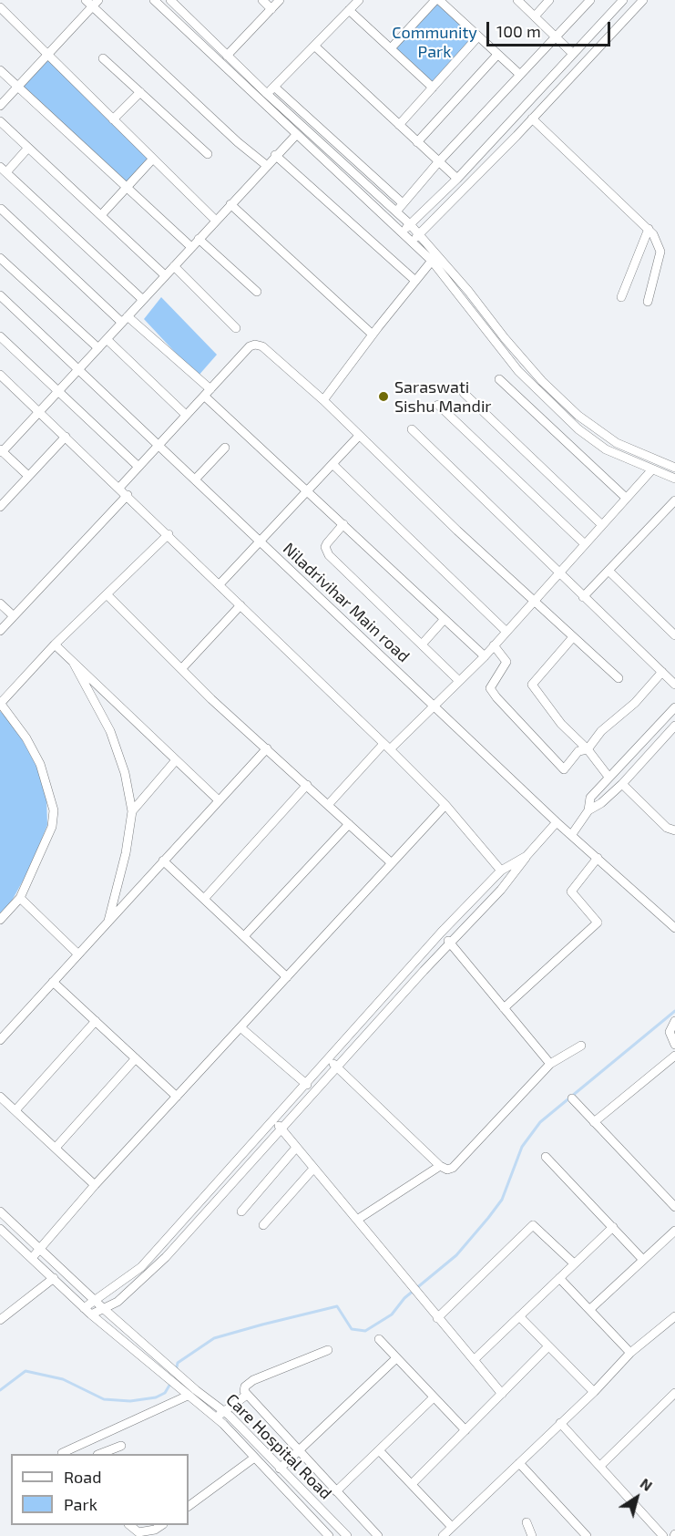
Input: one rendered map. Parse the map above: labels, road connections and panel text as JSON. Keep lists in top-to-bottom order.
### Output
{
  "streets": {
    "street": ["Niladrivihar Main road", "Care Hospital Road"]
  },
  "parks": ["Community Park"],
  "places": ["Saraswati Sishu Mandir"],
  "legend": ["Road", "Park"],
  "scale_bar": "100 m",
  "north": "top right"
}
